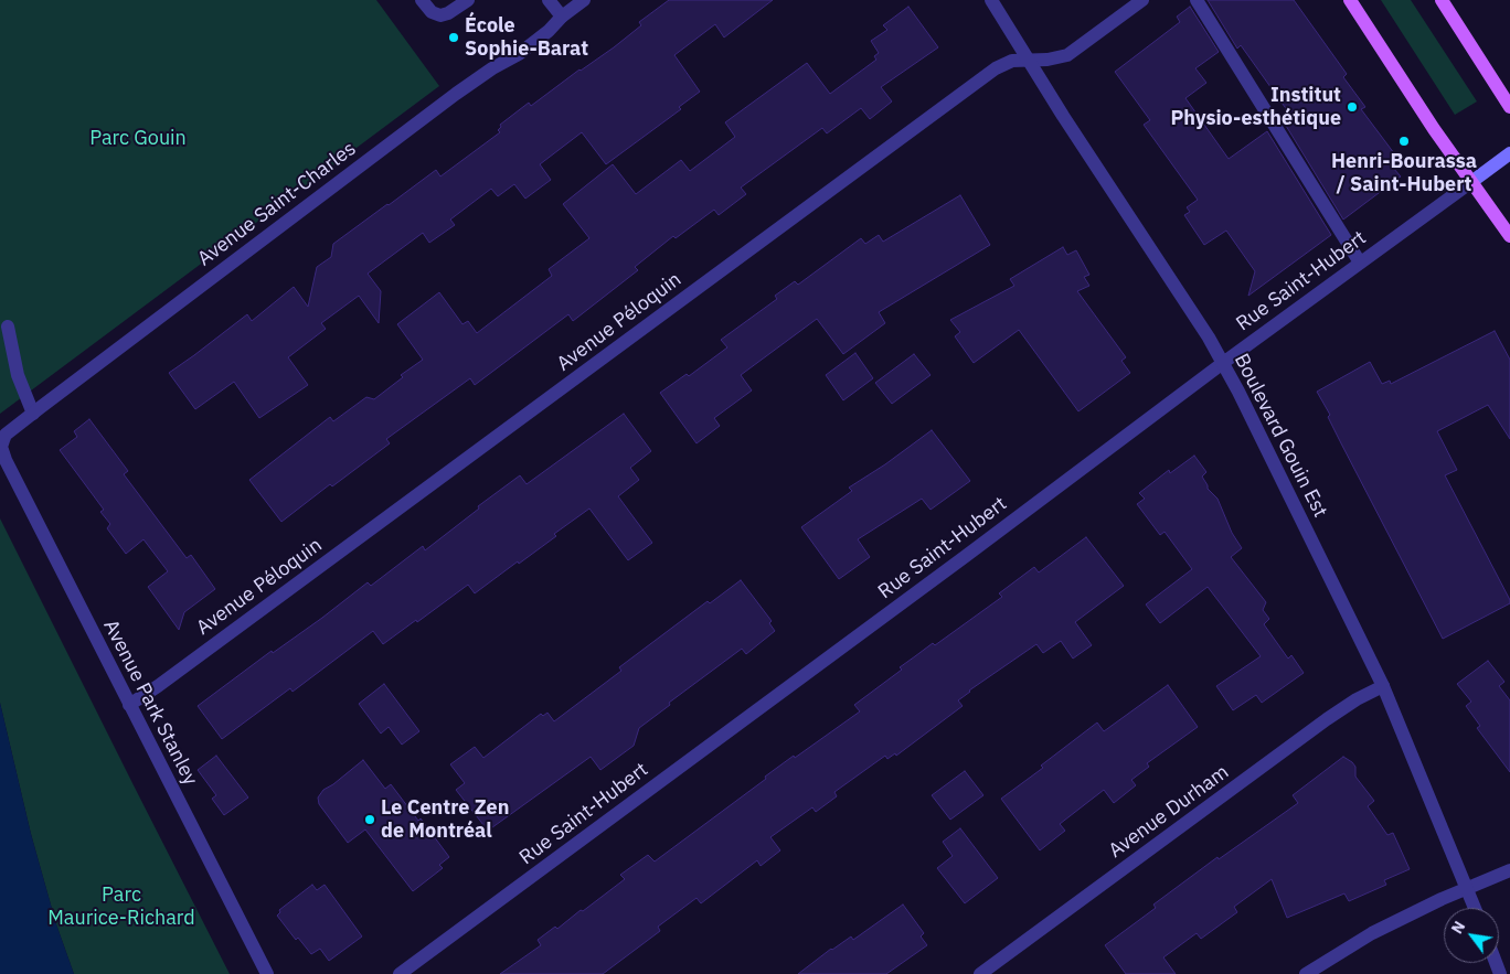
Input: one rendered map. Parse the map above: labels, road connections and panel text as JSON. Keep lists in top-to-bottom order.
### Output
{
  "streets": {
    "main road": ["Rue Saint-Hubert"],
    "street": [
      "Avenue Saint-Charles",
      "Avenue Péloquin",
      "Boulevard Gouin Est",
      "Avenue Park Stanley",
      "Avenue Durham"
    ]
  },
  "crossings": [
    ["Avenue Saint-Charles", "Avenue Park Stanley"],
    ["Rue Saint-Hubert", "Boulevard Gouin Est"],
    ["Avenue Péloquin", "Boulevard Gouin Est"],
    ["Avenue Péloquin", "Avenue Park Stanley"],
    ["Boulevard Gouin Est", "Avenue Durham"]
  ],
  "parks": ["Parc Gouin", "Parc Maurice-Richard"],
  "places": [
    "École Sophie-Barat",
    "Institut Physio-esthétique",
    "Henri-Bourassa / Saint-Hubert",
    "Le Centre Zen de Montréal"
  ],
  "north": "top left"
}
